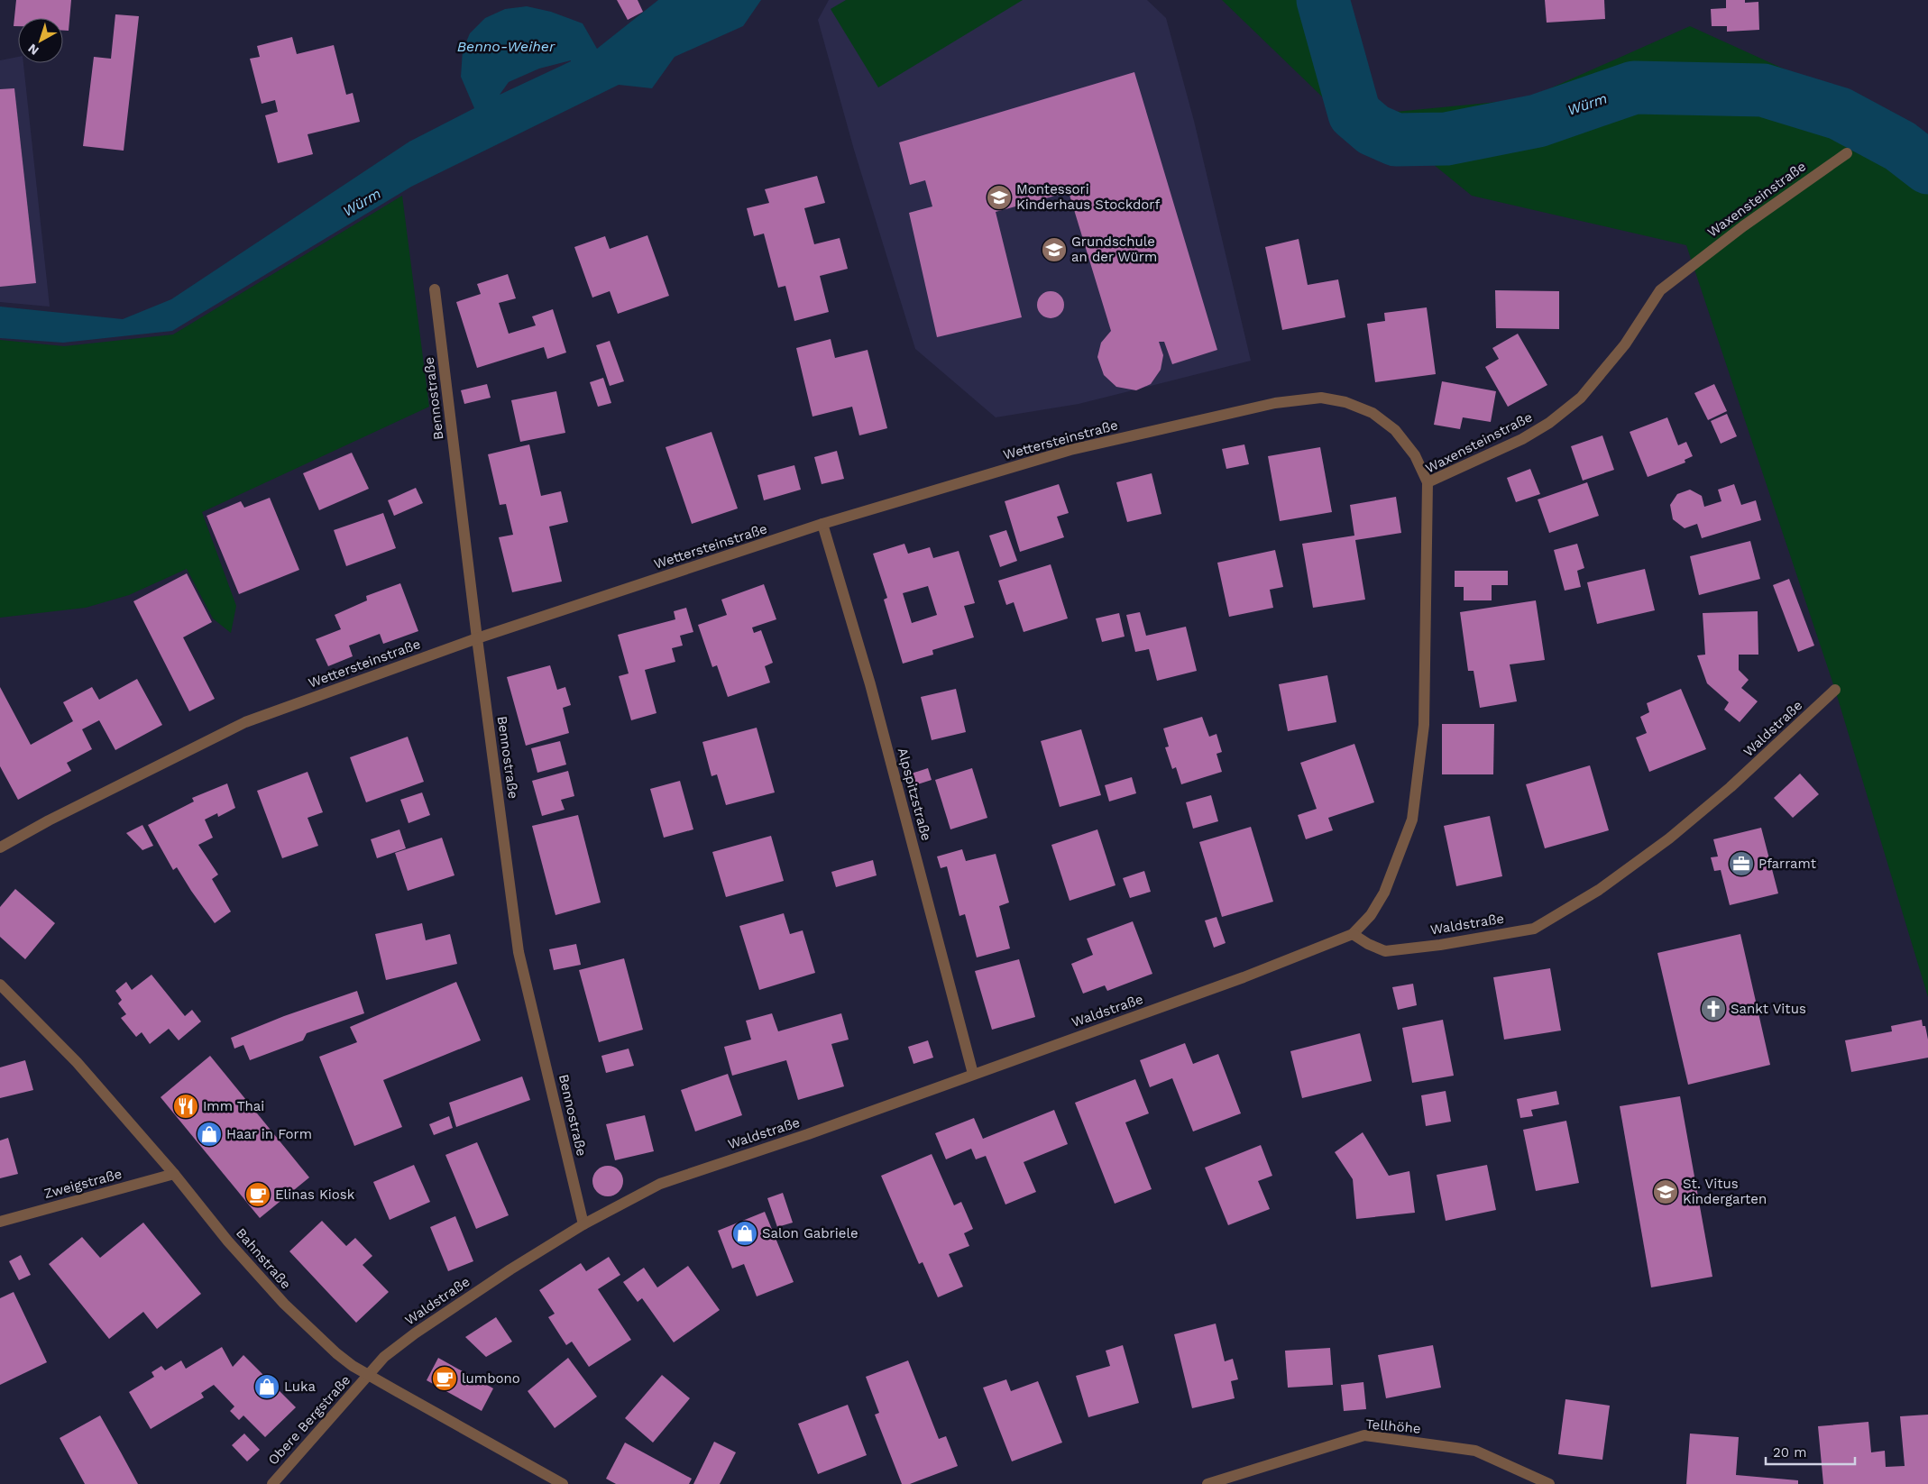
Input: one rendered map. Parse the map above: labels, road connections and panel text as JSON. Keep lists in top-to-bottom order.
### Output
{
  "streets": {
    "street": [
      "Waxensteinstraße",
      "Bennostraße",
      "Wettersteinstraße",
      "Waldstraße",
      "Alpspitzstraße",
      "Zweigstraße",
      "Bahnstraße",
      "Obere Bergstraße",
      "Tellhöhe"
    ]
  },
  "crossings": [
    ["Waxensteinstraße", "Wettersteinstraße"],
    ["Waxensteinstraße", "Waldstraße"],
    ["Bennostraße", "Wettersteinstraße"],
    ["Bennostraße", "Waldstraße"],
    ["Wettersteinstraße", "Alpspitzstraße"],
    ["Waldstraße", "Alpspitzstraße"],
    ["Waldstraße", "Bahnstraße"],
    ["Waldstraße", "Obere Bergstraße"],
    ["Zweigstraße", "Bahnstraße"],
    ["Bahnstraße", "Obere Bergstraße"]
  ],
  "water": ["Benno-Weiher", "Würm"],
  "places": {
    "school or university": ["Montessori Kinderhaus Stockdorf", "Grundschule an der Würm", "St. Vitus Kindergarten"],
    "office": ["Pfarramt"],
    "church": ["Sankt Vitus"],
    "restaurant": ["Imm Thai"],
    "shop": ["Haar in Form", "Salon Gabriele", "Luka"],
    "cafe": ["Elinas Kiosk", "lumbono"]
  },
  "scale_bar": "20 m",
  "north": "bottom left"
}
